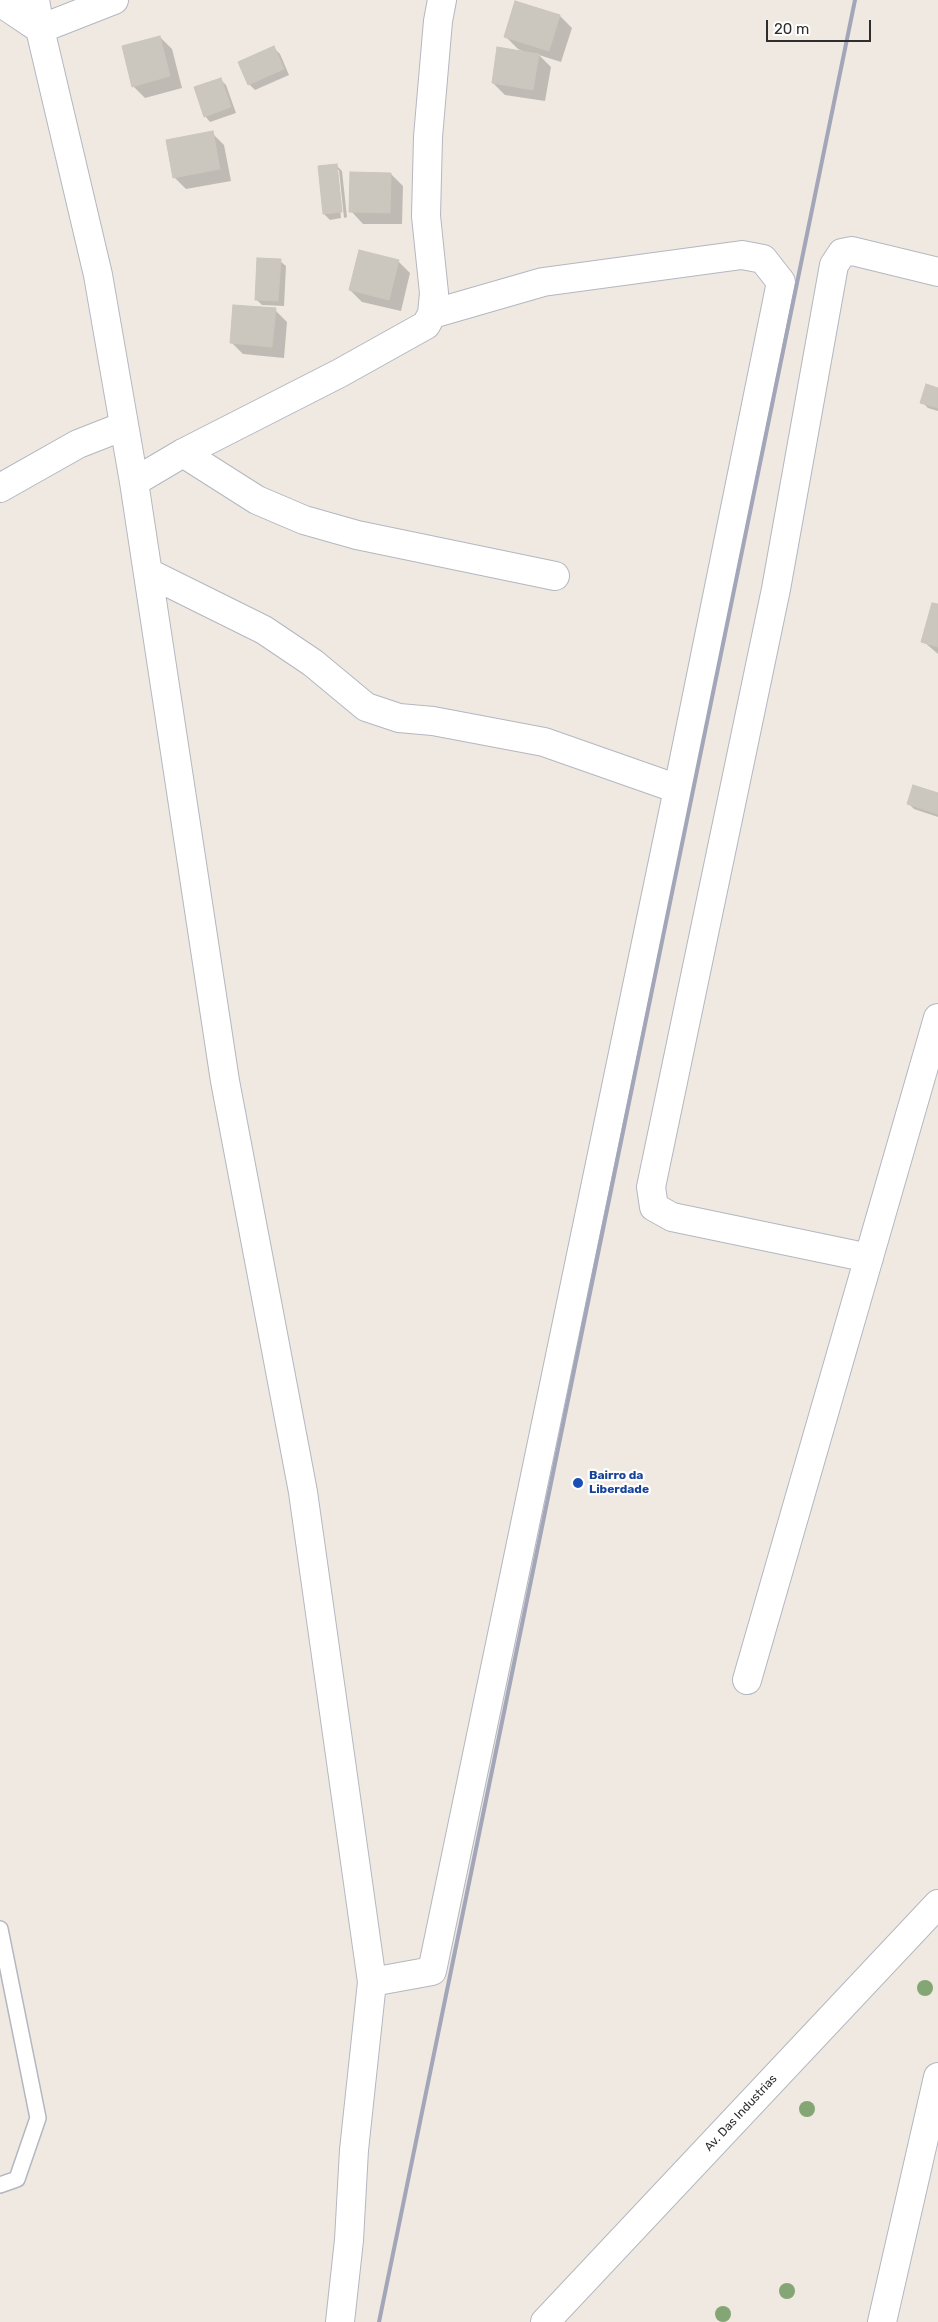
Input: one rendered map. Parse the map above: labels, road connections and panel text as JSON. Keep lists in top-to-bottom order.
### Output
{
  "streets": {
    "street": ["Av. Das Industrias"]
  },
  "places": ["Bairro da Liberdade"],
  "scale_bar": "20 m"
}
